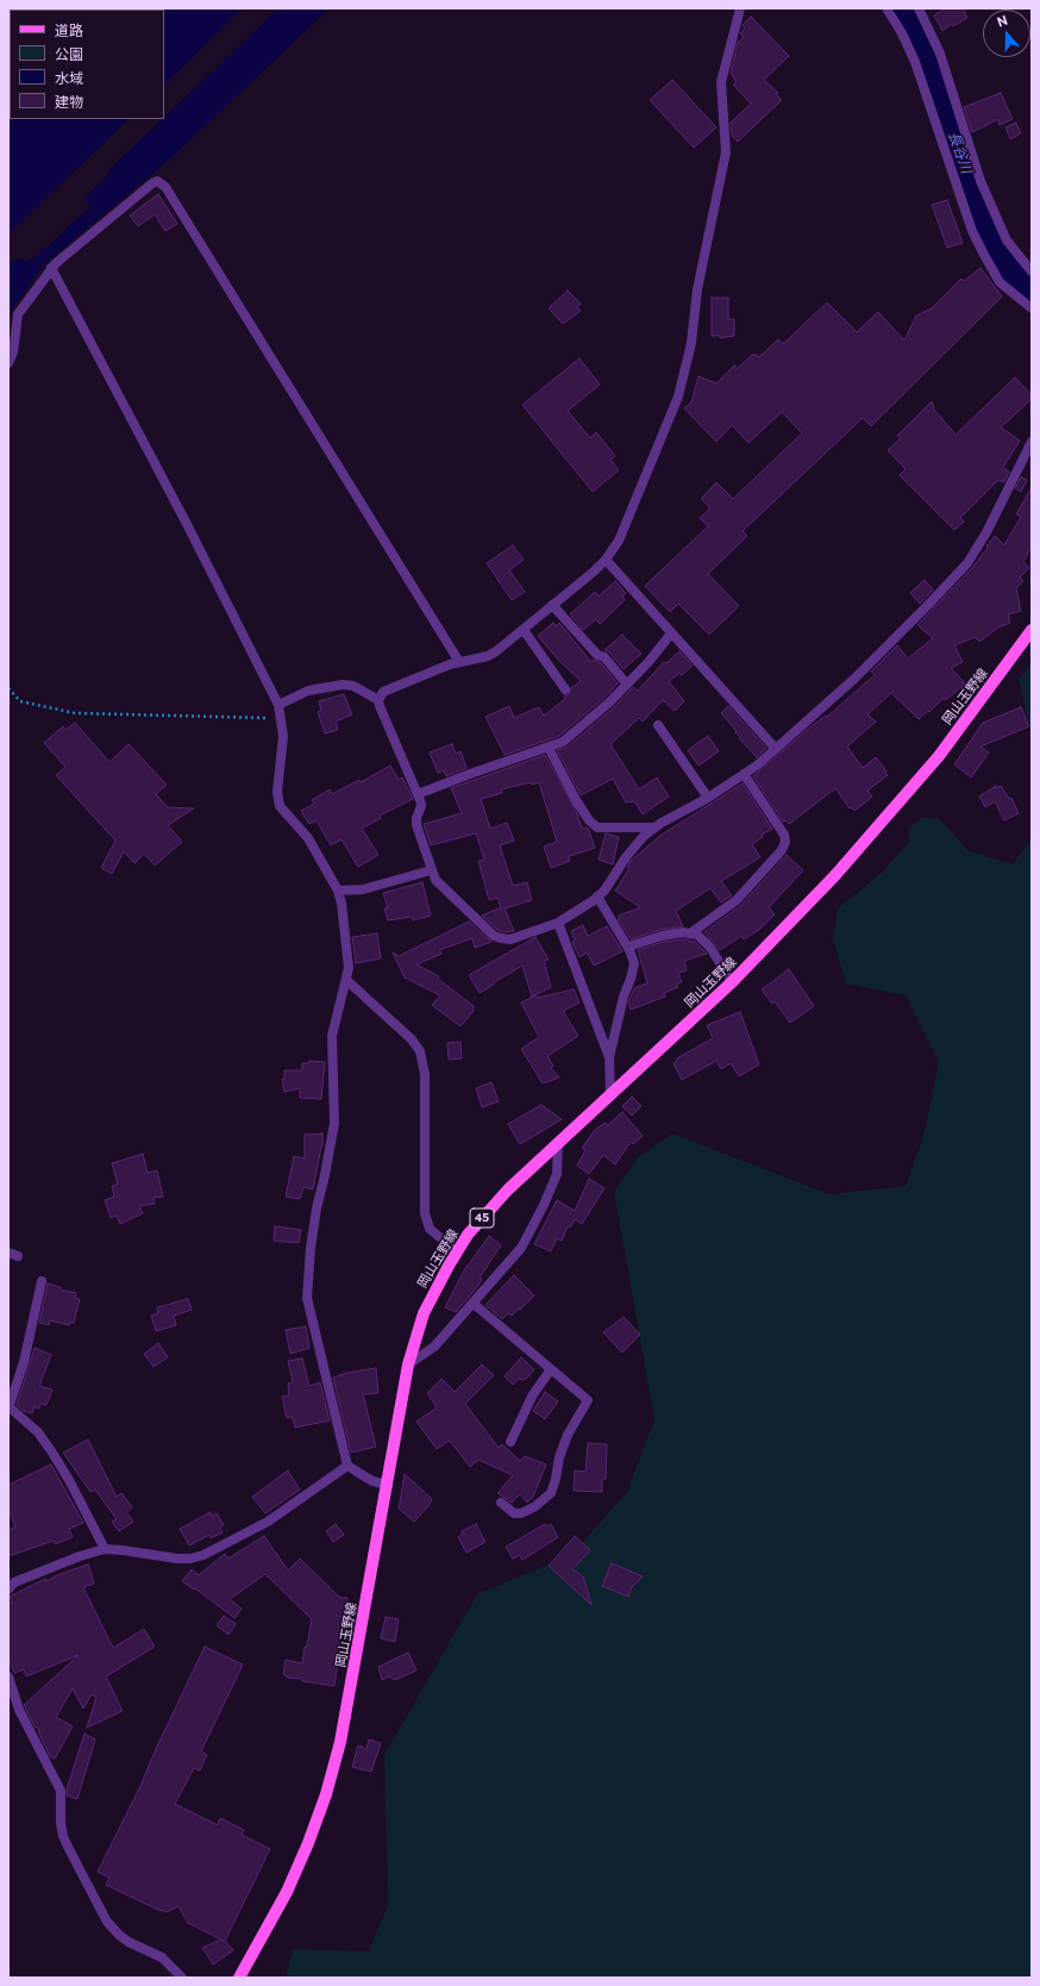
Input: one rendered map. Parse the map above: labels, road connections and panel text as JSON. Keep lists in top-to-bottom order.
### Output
{
  "streets": {
    "main road": ["岡山玉野線", "45"]
  },
  "water": ["長谷川"],
  "legend": [
    "道路",
    "公園",
    "水域",
    "建物"
  ],
  "north": "top"
}
